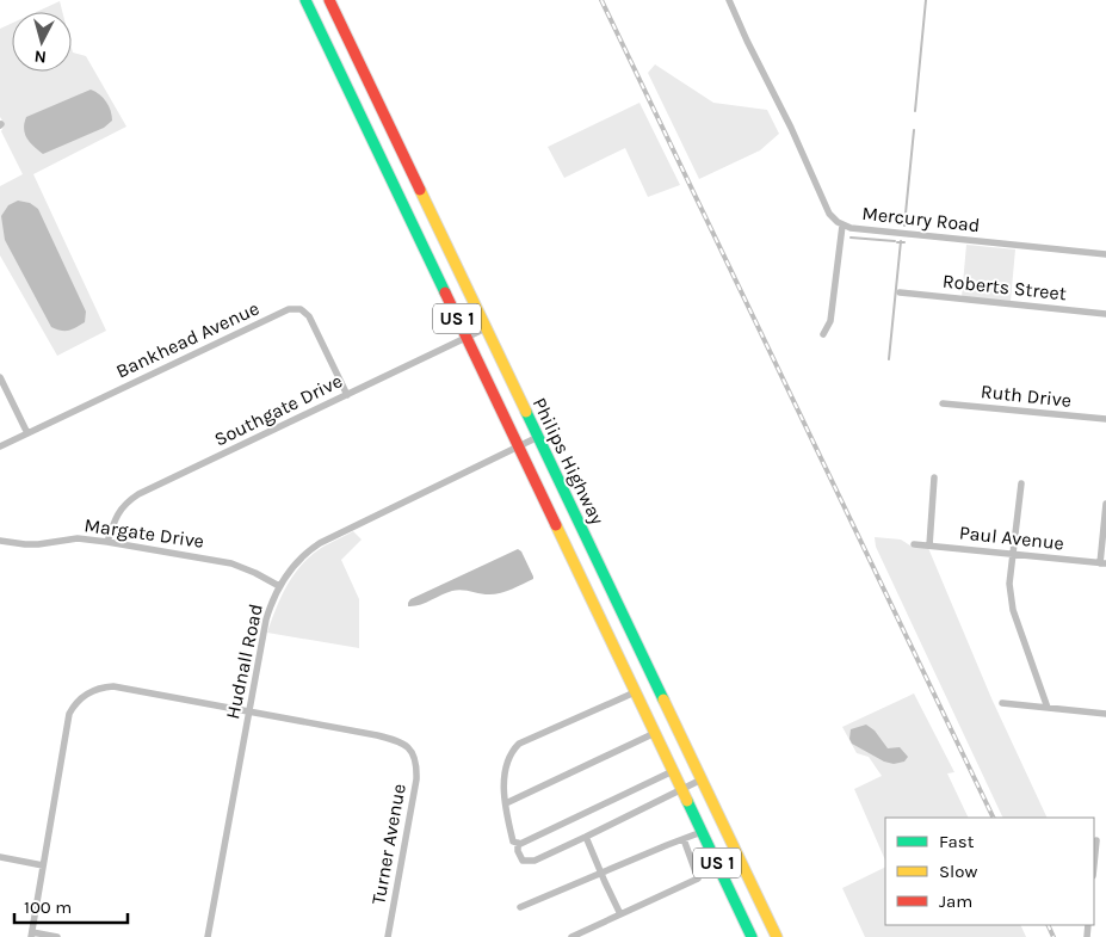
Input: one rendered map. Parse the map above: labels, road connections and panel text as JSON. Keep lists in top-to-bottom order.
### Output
{
  "streets": {
    "main road": ["US 1", "Philips Highway"],
    "street": [
      "Mercury Road",
      "Roberts Street",
      "Bankhead Avenue",
      "Ruth Drive",
      "Southgate Drive",
      "Margate Drive",
      "Paul Avenue",
      "Hudnall Road",
      "Turner Avenue"
    ]
  },
  "crossings": [
    ["Bankhead Avenue", "Southgate Drive"],
    ["Southgate Drive", "Philips Highway"],
    ["Southgate Drive", "Margate Drive"],
    ["Philips Highway", "Hudnall Road"],
    ["Margate Drive", "Hudnall Road"],
    ["Hudnall Road", "Turner Avenue"]
  ],
  "legend": ["Fast", "Slow", "Jam"],
  "scale_bar": "100 m",
  "north": "bottom"
}
